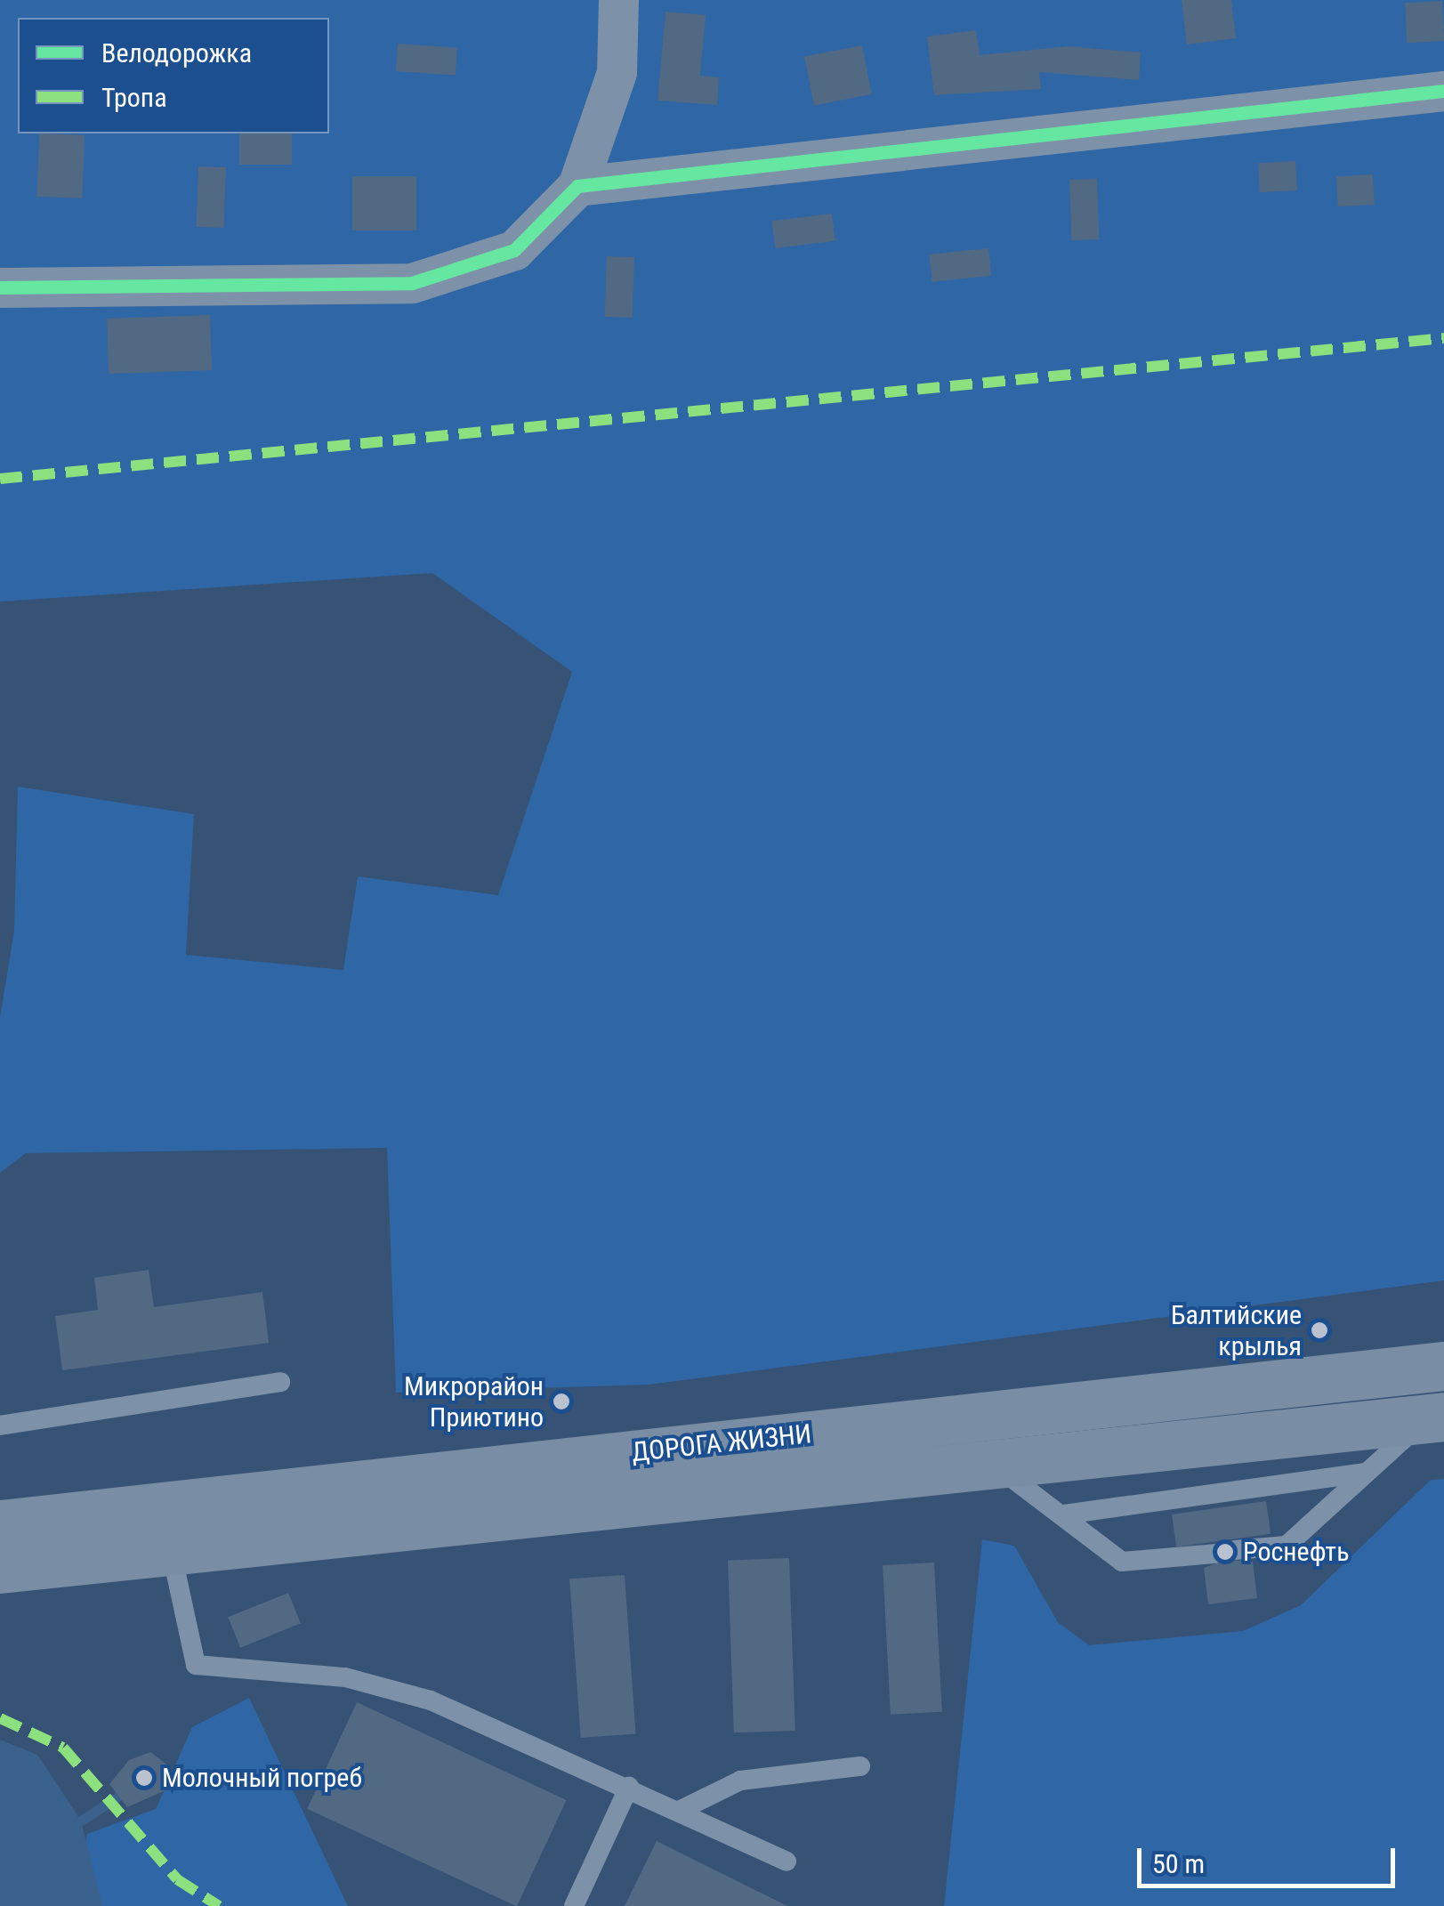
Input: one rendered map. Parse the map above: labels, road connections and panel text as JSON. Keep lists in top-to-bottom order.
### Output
{
  "streets": {
    "main road": ["ДОРОГА ЖИЗНИ"]
  },
  "places": [
    "Балтийские крылья",
    "Микрорайон Приютино",
    "Роснефть",
    "Молочный погреб"
  ],
  "legend": ["Велодорожка", "Тропа"],
  "scale_bar": "50 m"
}
